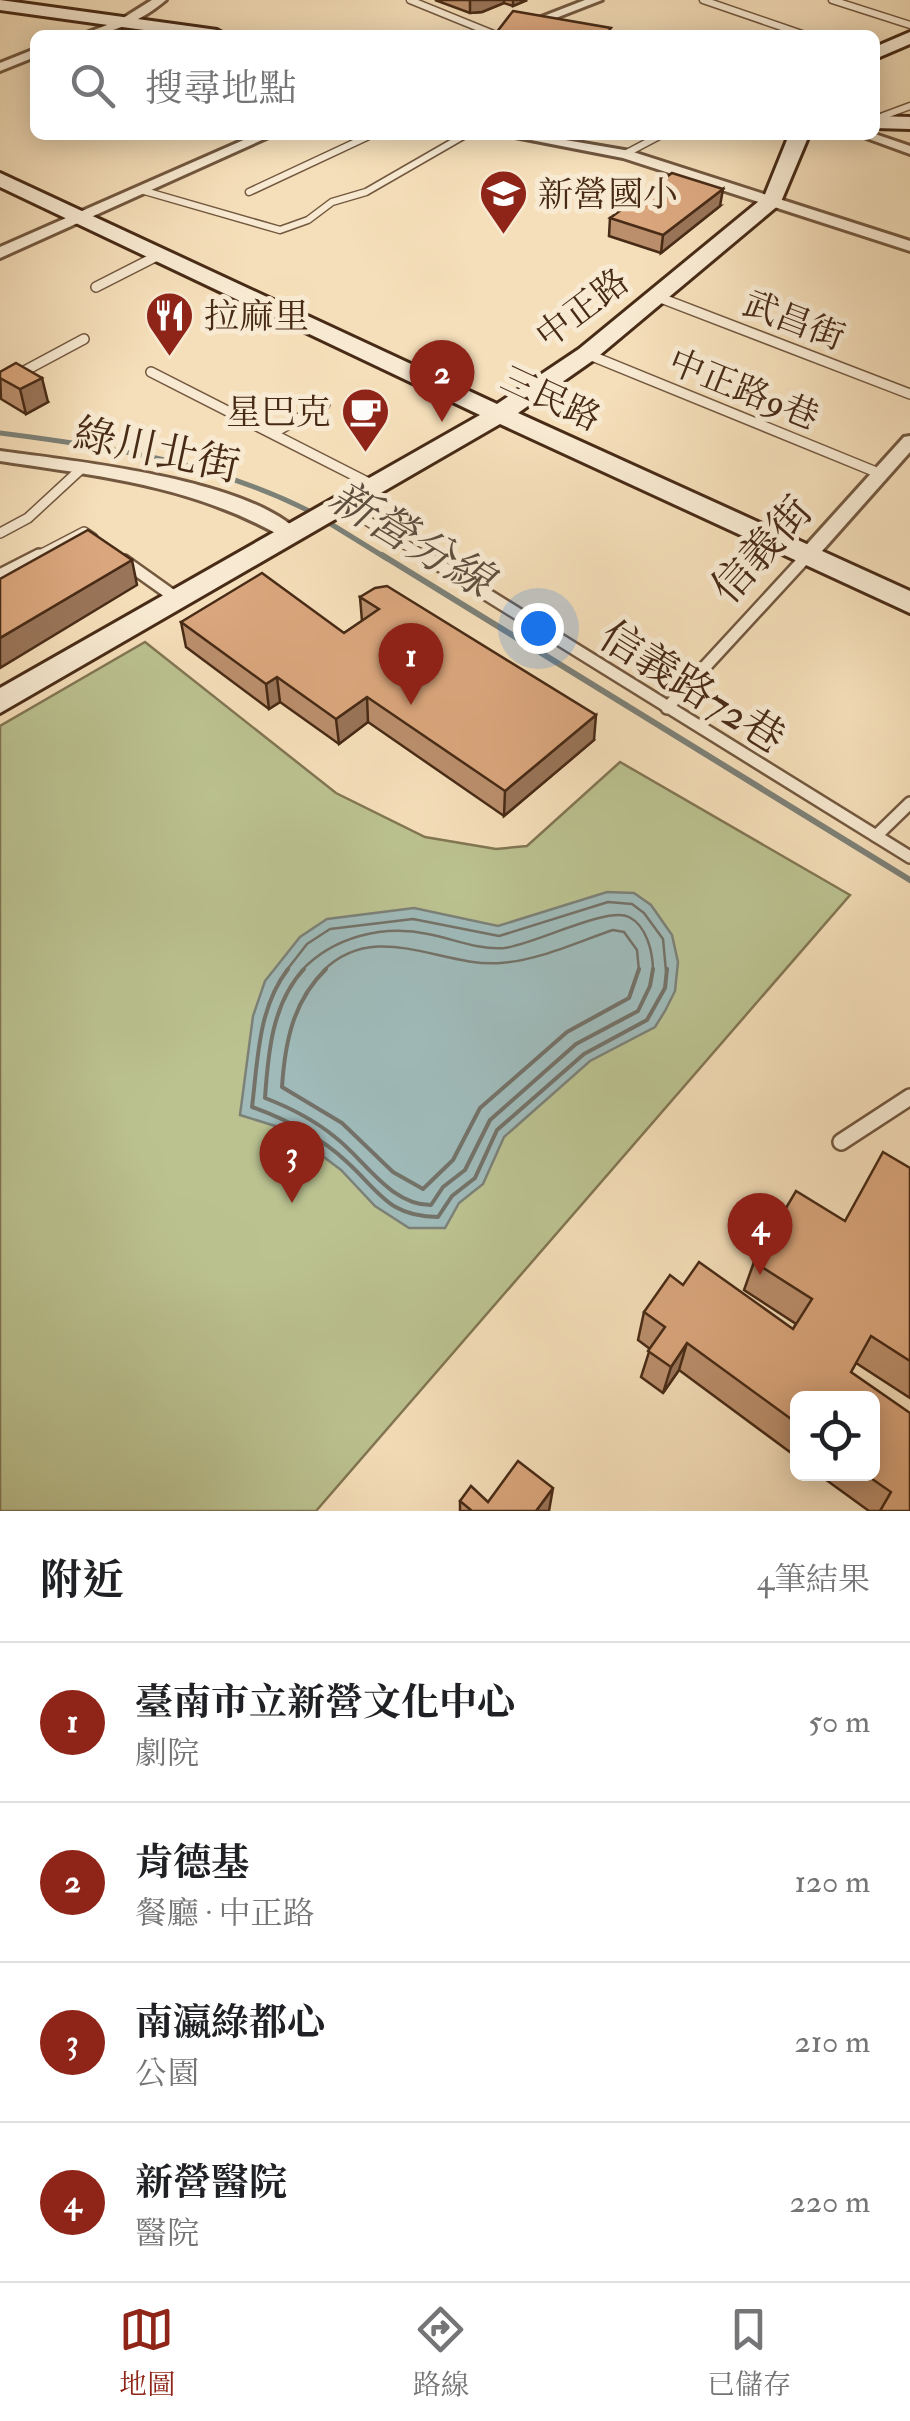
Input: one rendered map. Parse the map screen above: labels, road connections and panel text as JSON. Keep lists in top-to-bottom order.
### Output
{
  "streets": {
    "street": [
      "中正路",
      "三民路",
      "綠川北街",
      "信義街"
    ],
    "lane": ["武昌街", "中正路9巷", "信義路72巷"]
  },
  "crossings": [
    ["中正路", "武昌街"],
    ["中正路", "中正路9巷"],
    ["中正路", "三民路"],
    ["中正路", "綠川北街"],
    ["中正路", "信義路72巷"],
    ["中正路9巷", "信義街"],
    ["三民路", "信義街"],
    ["信義街", "信義路72巷"]
  ],
  "water": ["新營分線"],
  "places": {
    "school or university": ["新營國小"],
    "restaurant": ["拉麻里"],
    "cafe": ["星巴克"]
  },
  "page": {
    "search": "搜尋地點",
    "pins": [
      "2",
      "1",
      "3",
      "4"
    ],
    "heading": ["附近", "4筆結果"],
    "list": [
      {
        "mark": "1",
        "name": "臺南市立新營文化中心",
        "note": "劇院",
        "value": "50 m"
      },
      {
        "mark": "2",
        "name": "肯德基",
        "note": "餐廳 · 中正路",
        "value": "120 m"
      },
      {
        "mark": "3",
        "name": "南瀛綠都心",
        "note": "公園",
        "value": "210 m"
      },
      {
        "mark": "4",
        "name": "新營醫院",
        "note": "醫院",
        "value": "220 m"
      }
    ],
    "nav": ["地圖", "路線", "已儲存"]
  }
}
